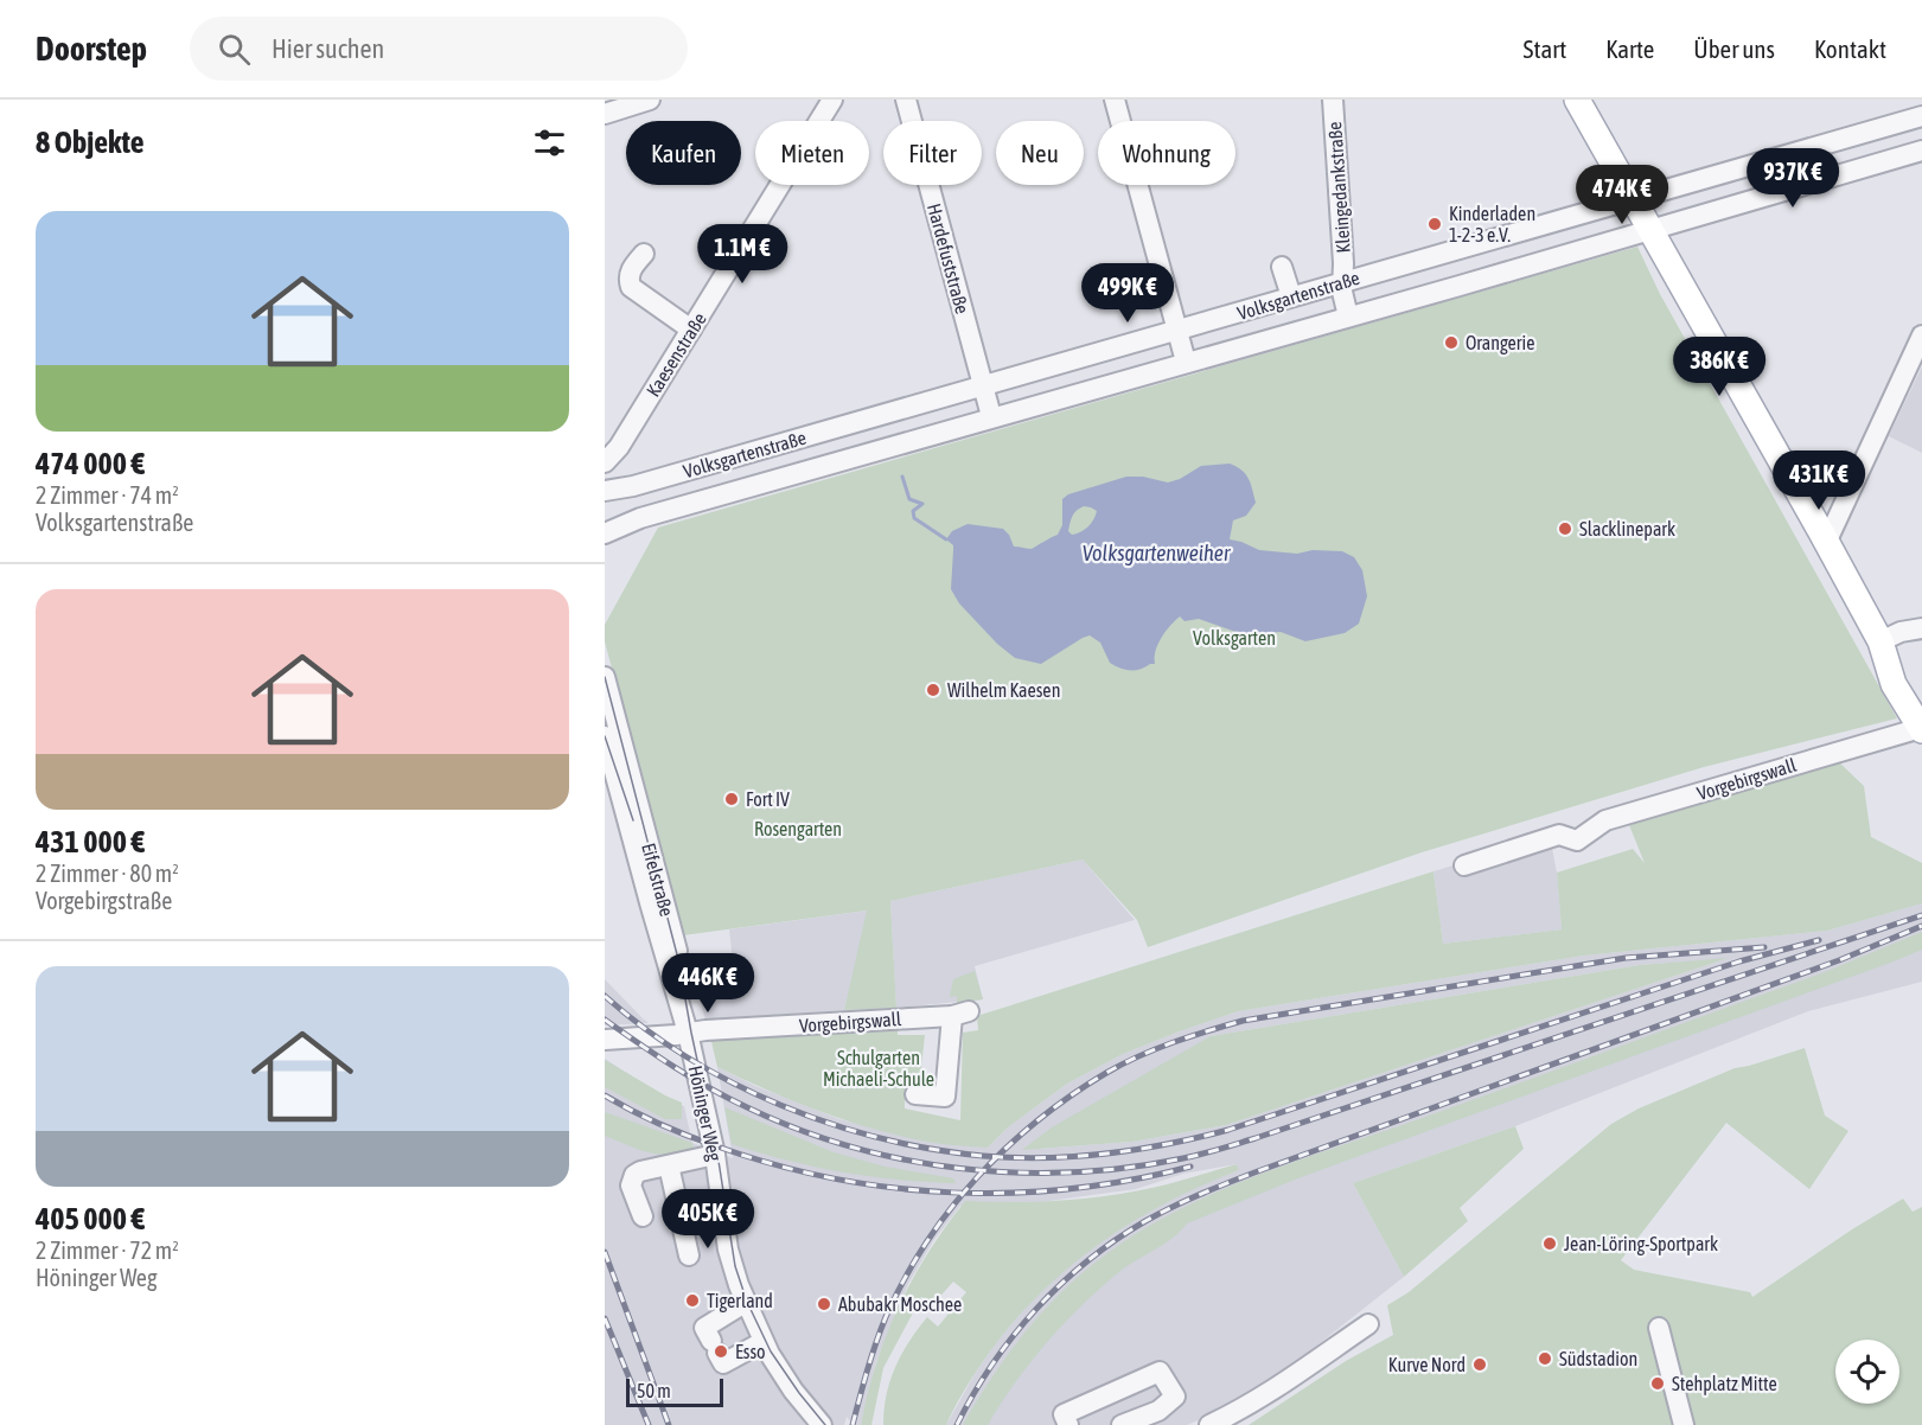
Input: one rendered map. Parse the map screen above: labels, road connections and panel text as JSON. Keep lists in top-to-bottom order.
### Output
{
  "streets": {
    "street": [
      "Kleingedankstraße",
      "Hardefuststraße",
      "Volksgartenstraße",
      "Kaesenstraße",
      "Vorgebirgswall",
      "Eifelstraße",
      "Höninger Weg"
    ]
  },
  "crossings": [
    ["Kleingedankstraße", "Volksgartenstraße"],
    ["Hardefuststraße", "Volksgartenstraße"],
    ["Vorgebirgswall", "Eifelstraße"],
    ["Vorgebirgswall", "Höninger Weg"],
    ["Eifelstraße", "Höninger Weg"]
  ],
  "water": ["Volksgartenweiher"],
  "parks": ["Volksgarten", "Rosengarten", "Schulgarten Michaeli-Schule"],
  "places": [
    "Kinderladen 1-2-3 e.V.",
    "Orangerie",
    "Slacklinepark",
    "Wilhelm Kaesen",
    "Fort IV",
    "Jean-Löring-Sportpark",
    "Tigerland",
    "Abubakr Moschee",
    "Esso",
    "Südstadion",
    "Kurve Nord",
    "Stehplatz Mitte"
  ],
  "scale_bar": "50 m",
  "page": {
    "header": "Doorstep",
    "search": "Hier suchen",
    "nav": [
      "Start",
      "Karte",
      "Über uns",
      "Kontakt"
    ],
    "heading": "8 Objekte",
    "chip": [
      "Kaufen",
      "Mieten",
      "Filter",
      "Neu",
      "Wohnung"
    ],
    "price": [
      "937K €",
      "474K €",
      "1.1M €",
      "499K €",
      "386K €",
      "431K €",
      "446K €",
      "405K €"
    ],
    "list": [
      {
        "name": "474 000 €",
        "note": "2 Zimmer · 74 m² · Volksgartenstraße"
      },
      {
        "name": "431 000 €",
        "note": "2 Zimmer · 80 m² · Vorgebirgstraße"
      },
      {
        "name": "405 000 €",
        "note": "2 Zimmer · 72 m² · Höninger Weg"
      }
    ],
    "scale": "50 m"
  }
}
